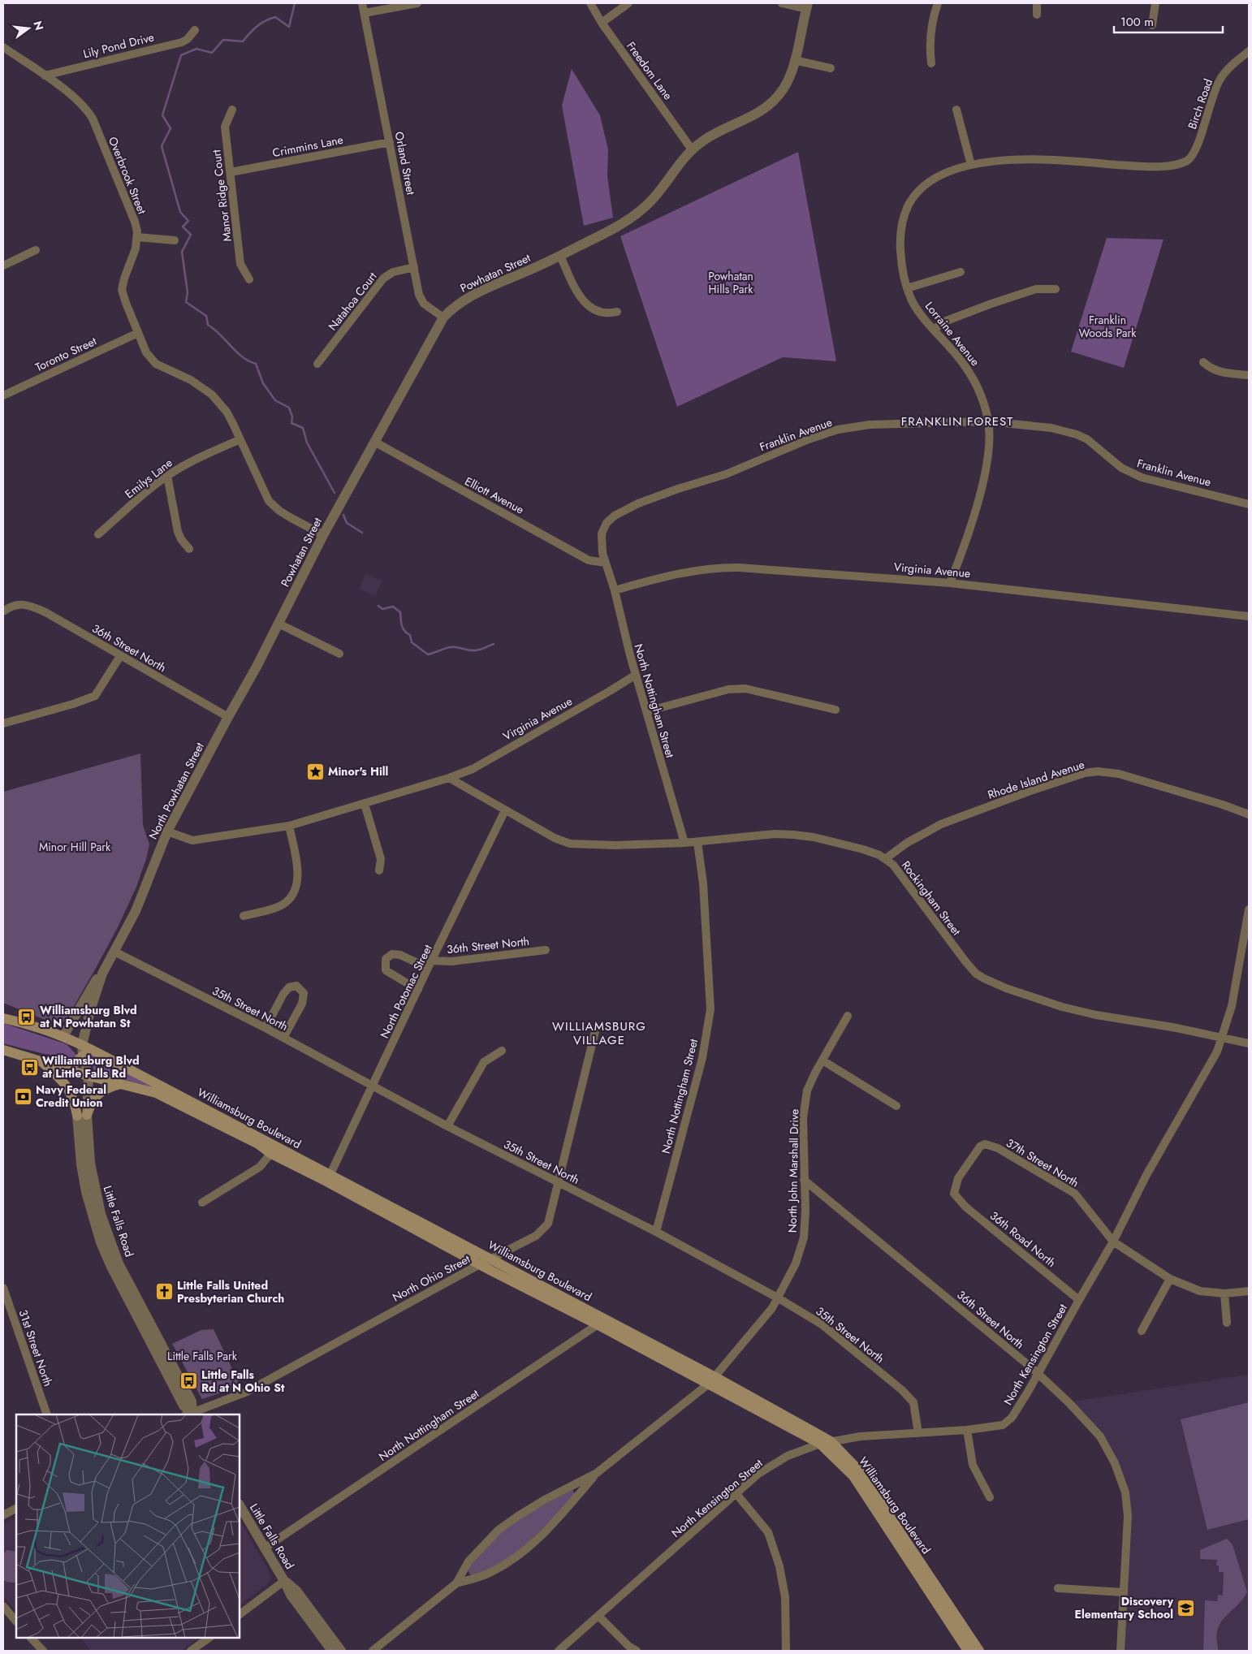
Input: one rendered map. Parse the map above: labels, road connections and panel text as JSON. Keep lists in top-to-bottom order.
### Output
{
  "streets": {
    "main road": ["Williamsburg Boulevard"],
    "street": [
      "Lily Pond Drive",
      "Freedom Lane",
      "Birch Road",
      "Crimmins Lane",
      "Orland Street",
      "Overbrook Street",
      "Manor Ridge Court",
      "Powhatan Street",
      "Natahoa Court",
      "Lorraine Avenue",
      "Toronto Street",
      "Franklin Avenue",
      "Emilys Lane",
      "Elliott Avenue",
      "Virginia Avenue",
      "36th Street North",
      "North Nottingham Street",
      "Rhode Island Avenue",
      "North Powhatan Street",
      "Rockingham Street",
      "North Potomac Street",
      "35th Street North",
      "37th Street North",
      "North John Marshall Drive",
      "Little Falls Road",
      "36th Road North",
      "North Ohio Street",
      "31st Street North",
      "North Kensington Street"
    ]
  },
  "crossings": [
    ["Lily Pond Drive", "Overbrook Street"],
    ["Freedom Lane", "Powhatan Street"],
    ["Birch Road", "Lorraine Avenue"],
    ["Crimmins Lane", "Orland Street"],
    ["Crimmins Lane", "Manor Ridge Court"],
    ["Orland Street", "Powhatan Street"],
    ["Orland Street", "Natahoa Court"],
    ["Overbrook Street", "Powhatan Street"],
    ["Overbrook Street", "Toronto Street"],
    ["Overbrook Street", "Emilys Lane"],
    ["Powhatan Street", "Elliott Avenue"],
    ["Powhatan Street", "North Powhatan Street"],
    ["Lorraine Avenue", "Franklin Avenue"],
    ["Lorraine Avenue", "Virginia Avenue"],
    ["Franklin Avenue", "Elliott Avenue"],
    ["Franklin Avenue", "North Nottingham Street"],
    ["Elliott Avenue", "North Nottingham Street"],
    ["Virginia Avenue", "North Nottingham Street"],
    ["Virginia Avenue", "North Powhatan Street"],
    ["Virginia Avenue", "Rockingham Street"],
    ["36th Street North", "North Powhatan Street"],
    ["36th Street North", "North Potomac Street"],
    ["36th Street North", "North John Marshall Drive"],
    ["36th Street North", "North Kensington Street"],
    ["North Nottingham Street", "Rockingham Street"],
    ["North Nottingham Street", "35th Street North"],
    ["North Nottingham Street", "Williamsburg Boulevard"],
    ["North Nottingham Street", "Little Falls Road"],
    ["Rhode Island Avenue", "Rockingham Street"],
    ["North Powhatan Street", "35th Street North"],
    ["North Powhatan Street", "Williamsburg Boulevard"],
    ["North Powhatan Street", "Little Falls Road"],
    ["Rockingham Street", "North Potomac Street"],
    ["Rockingham Street", "North Kensington Street"],
    ["North Potomac Street", "35th Street North"],
    ["North Potomac Street", "Williamsburg Boulevard"],
    ["35th Street North", "North John Marshall Drive"],
    ["35th Street North", "North Ohio Street"],
    ["35th Street North", "North Kensington Street"],
    ["Williamsburg Boulevard", "North John Marshall Drive"],
    ["Williamsburg Boulevard", "Little Falls Road"],
    ["Williamsburg Boulevard", "North Ohio Street"],
    ["Williamsburg Boulevard", "North Kensington Street"],
    ["37th Street North", "36th Road North"],
    ["37th Street North", "North Kensington Street"],
    ["Little Falls Road", "North Ohio Street"],
    ["36th Road North", "North Kensington Street"]
  ],
  "districts": ["FRANKLIN FOREST", "WILLIAMSBURG VILLAGE"],
  "parks": [
    "Powhatan Hills Park",
    "Franklin Woods Park",
    "Minor Hill Park",
    "Little Falls Park"
  ],
  "places": {
    "place": ["Minor's Hill"],
    "bus stop": ["Williamsburg Blvd at N Powhatan St", "Williamsburg Blvd at Little Falls Rd", "Little Falls Rd at N Ohio St"],
    "bank": ["Navy Federal Credit Union"],
    "church": ["Little Falls United Presbyterian Church"],
    "school or university": ["Discovery Elementary School"]
  },
  "scale_bar": "100 m",
  "north": "right"
}
